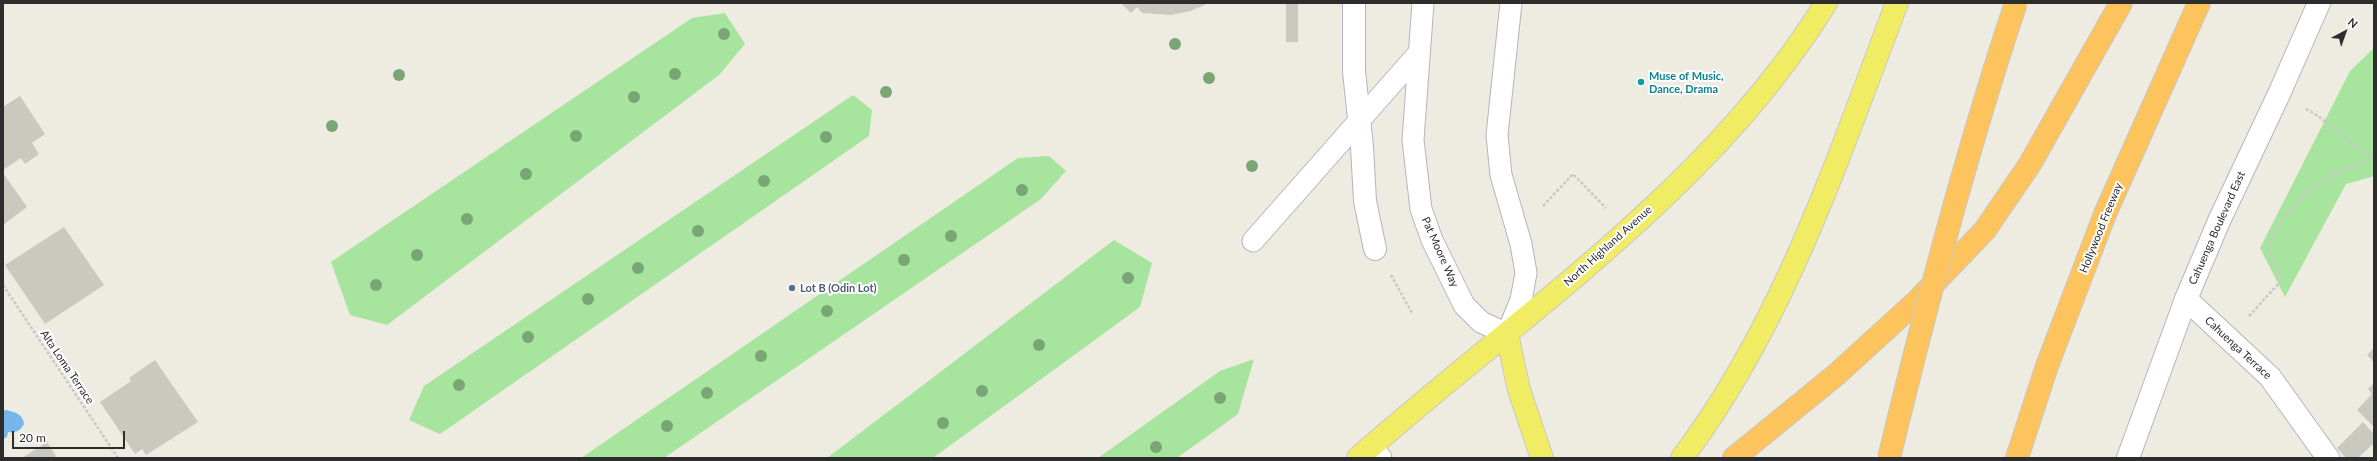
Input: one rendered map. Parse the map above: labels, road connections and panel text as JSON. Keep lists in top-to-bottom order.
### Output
{
  "streets": {
    "highway": ["Hollywood Freeway"],
    "main road": ["Cahuenga Boulevard East", "North Highland Avenue", "Cahuenga Terrace"],
    "lane": ["Pat Moore Way"],
    "path": ["Alta Loma Terrace"]
  },
  "crossings": [
    ["Cahuenga Boulevard East", "Cahuenga Terrace"],
    ["North Highland Avenue", "Pat Moore Way"]
  ],
  "places": ["Muse of Music, Dance, Drama", "Lot B (Odin Lot)"],
  "scale_bar": "20 m",
  "north": "top right"
}
